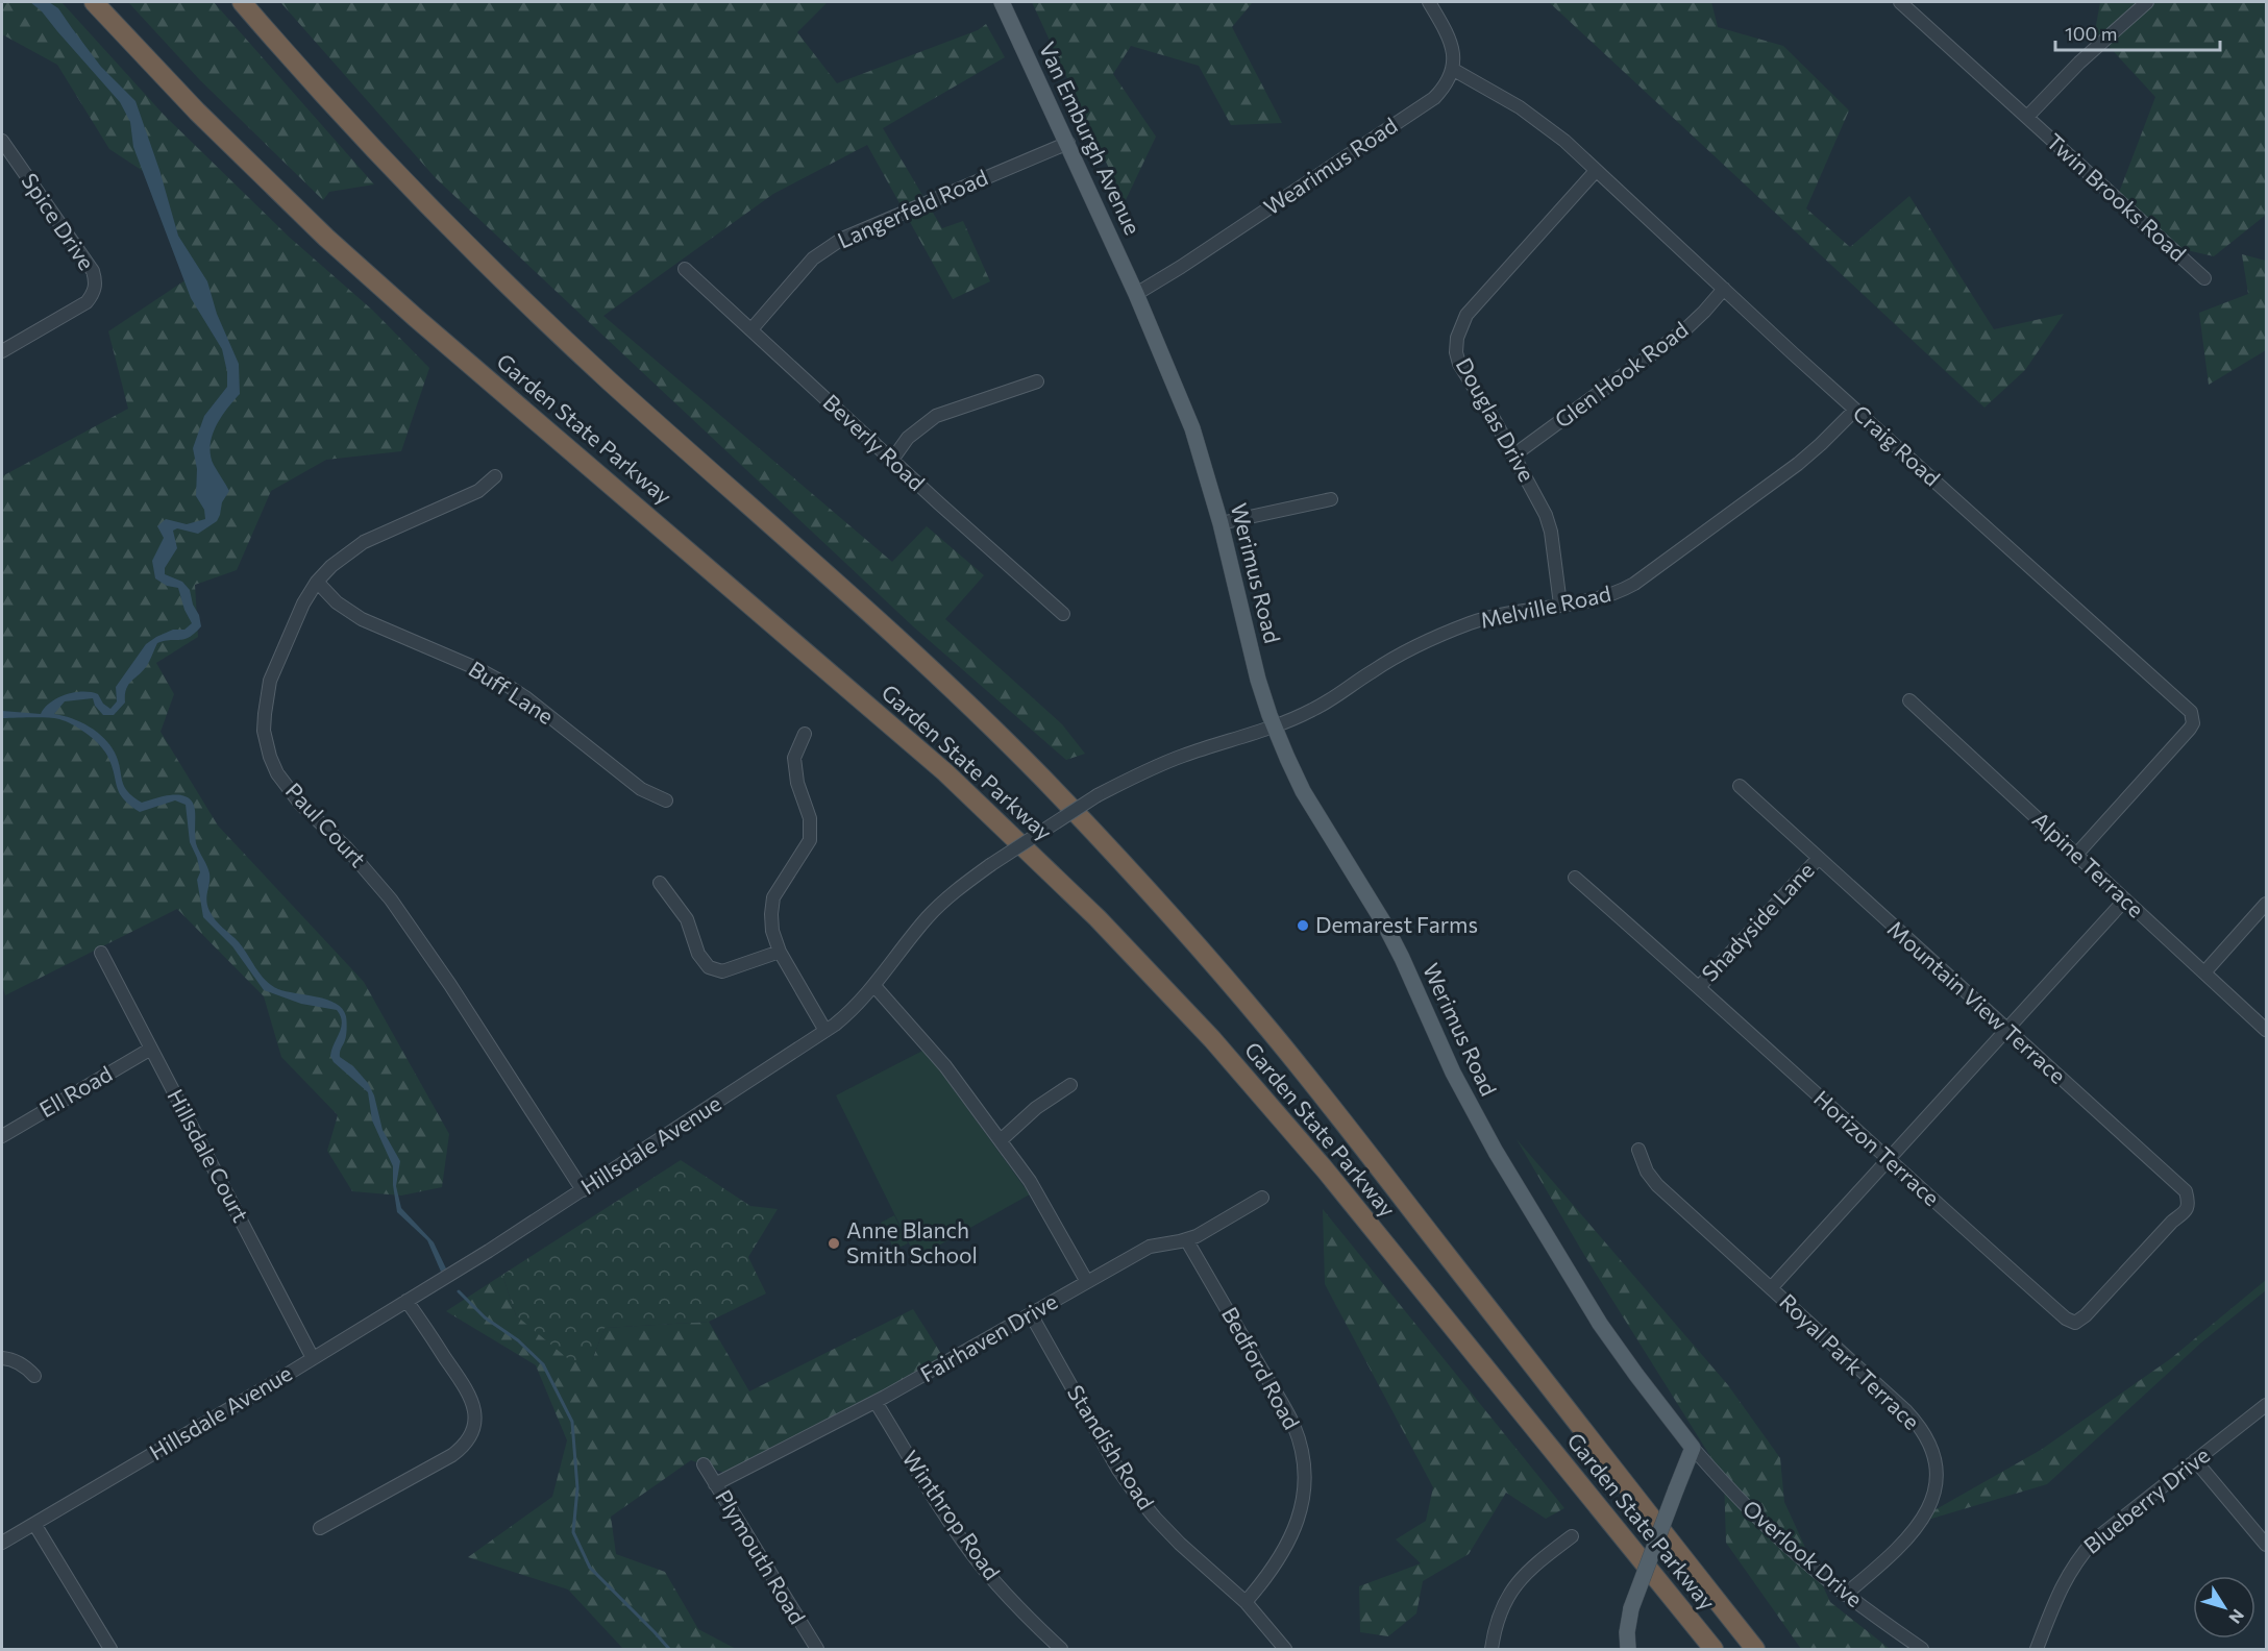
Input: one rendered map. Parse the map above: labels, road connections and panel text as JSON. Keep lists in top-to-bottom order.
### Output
{
  "streets": {
    "highway": ["Garden State Parkway"],
    "main road": ["Van Emburgh Avenue", "Werimus Road"],
    "street": [
      "Wearimus Road",
      "Twin Brooks Road",
      "Langerfeld Road",
      "Spice Drive",
      "Glen Hook Road",
      "Douglas Drive",
      "Beverly Road",
      "Craig Road",
      "Melville Road",
      "Buff Lane",
      "Paul Court",
      "Alpine Terrace",
      "Shadyside Lane",
      "Mountain View Terrace",
      "Ell Road",
      "Hillsdale Avenue",
      "Horizon Terrace",
      "Hillsdale Court",
      "Fairhaven Drive",
      "Royal Park Terrace",
      "Bedford Road",
      "Standish Road",
      "Blueberry Drive",
      "Winthrop Road",
      "Overlook Drive",
      "Plymouth Road"
    ]
  },
  "crossings": [
    ["Van Emburgh Avenue", "Wearimus Road"],
    ["Van Emburgh Avenue", "Langerfeld Road"],
    ["Van Emburgh Avenue", "Werimus Road"],
    ["Wearimus Road", "Craig Road"],
    ["Wearimus Road", "Werimus Road"],
    ["Langerfeld Road", "Beverly Road"],
    ["Glen Hook Road", "Douglas Drive"],
    ["Glen Hook Road", "Craig Road"],
    ["Douglas Drive", "Craig Road"],
    ["Douglas Drive", "Melville Road"],
    ["Craig Road", "Melville Road"],
    ["Craig Road", "Alpine Terrace"],
    ["Werimus Road", "Melville Road"],
    ["Werimus Road", "Hillsdale Avenue"],
    ["Werimus Road", "Overlook Drive"],
    ["Melville Road", "Hillsdale Avenue"],
    ["Buff Lane", "Paul Court"],
    ["Paul Court", "Hillsdale Avenue"],
    ["Shadyside Lane", "Mountain View Terrace"],
    ["Shadyside Lane", "Horizon Terrace"],
    ["Mountain View Terrace", "Horizon Terrace"],
    ["Ell Road", "Hillsdale Court"],
    ["Hillsdale Avenue", "Hillsdale Court"],
    ["Fairhaven Drive", "Bedford Road"],
    ["Fairhaven Drive", "Standish Road"],
    ["Fairhaven Drive", "Winthrop Road"],
    ["Fairhaven Drive", "Plymouth Road"],
    ["Royal Park Terrace", "Overlook Drive"],
    ["Bedford Road", "Standish Road"]
  ],
  "places": ["Demarest Farms", "Anne Blanch Smith School"],
  "scale_bar": "100 m",
  "north": "bottom right"
}
